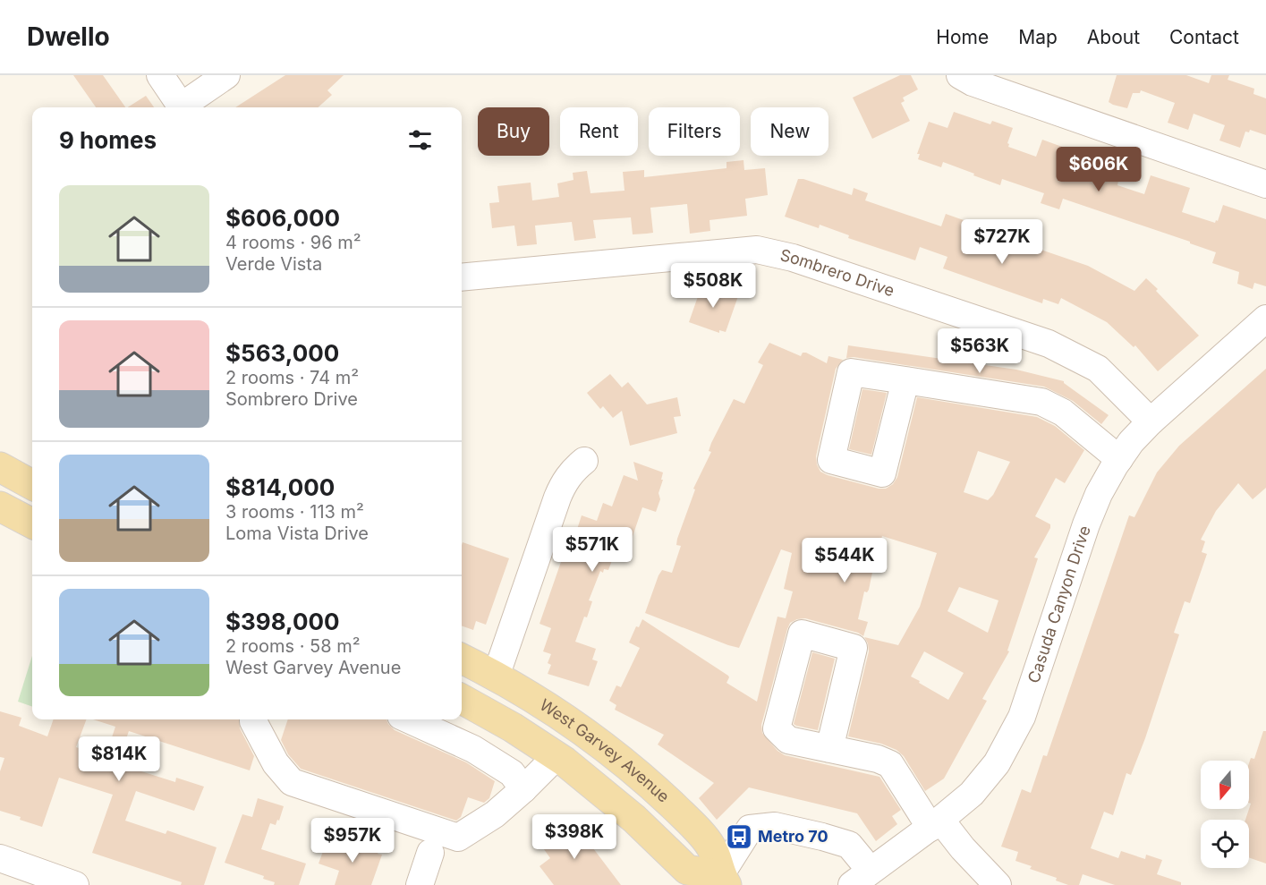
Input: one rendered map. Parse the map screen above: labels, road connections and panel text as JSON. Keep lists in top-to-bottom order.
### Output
{
  "streets": {
    "main road": ["West Garvey Avenue"],
    "street": ["Sombrero Drive", "Casuda Canyon Drive"]
  },
  "crossings": [
    ["Sombrero Drive", "Casuda Canyon Drive"]
  ],
  "places": {
    "bus stop": ["Metro 70"]
  },
  "north": "bottom",
  "page": {
    "header": "Dwello",
    "nav": [
      "Home",
      "Map",
      "About",
      "Contact"
    ],
    "chip": [
      "Buy",
      "Rent",
      "Filters",
      "New"
    ],
    "heading": "9 homes",
    "price": [
      "$606K",
      "$727K",
      "$508K",
      "$563K",
      "$571K",
      "$544K",
      "$814K",
      "$398K",
      "$957K"
    ],
    "list": [
      {
        "name": "$606,000",
        "note": "4 rooms · 96 m² · Verde Vista"
      },
      {
        "name": "$563,000",
        "note": "2 rooms · 74 m² · Sombrero Drive"
      },
      {
        "name": "$814,000",
        "note": "3 rooms · 113 m² · Loma Vista Drive"
      },
      {
        "name": "$398,000",
        "note": "2 rooms · 58 m² · West Garvey Avenue"
      }
    ]
  }
}
